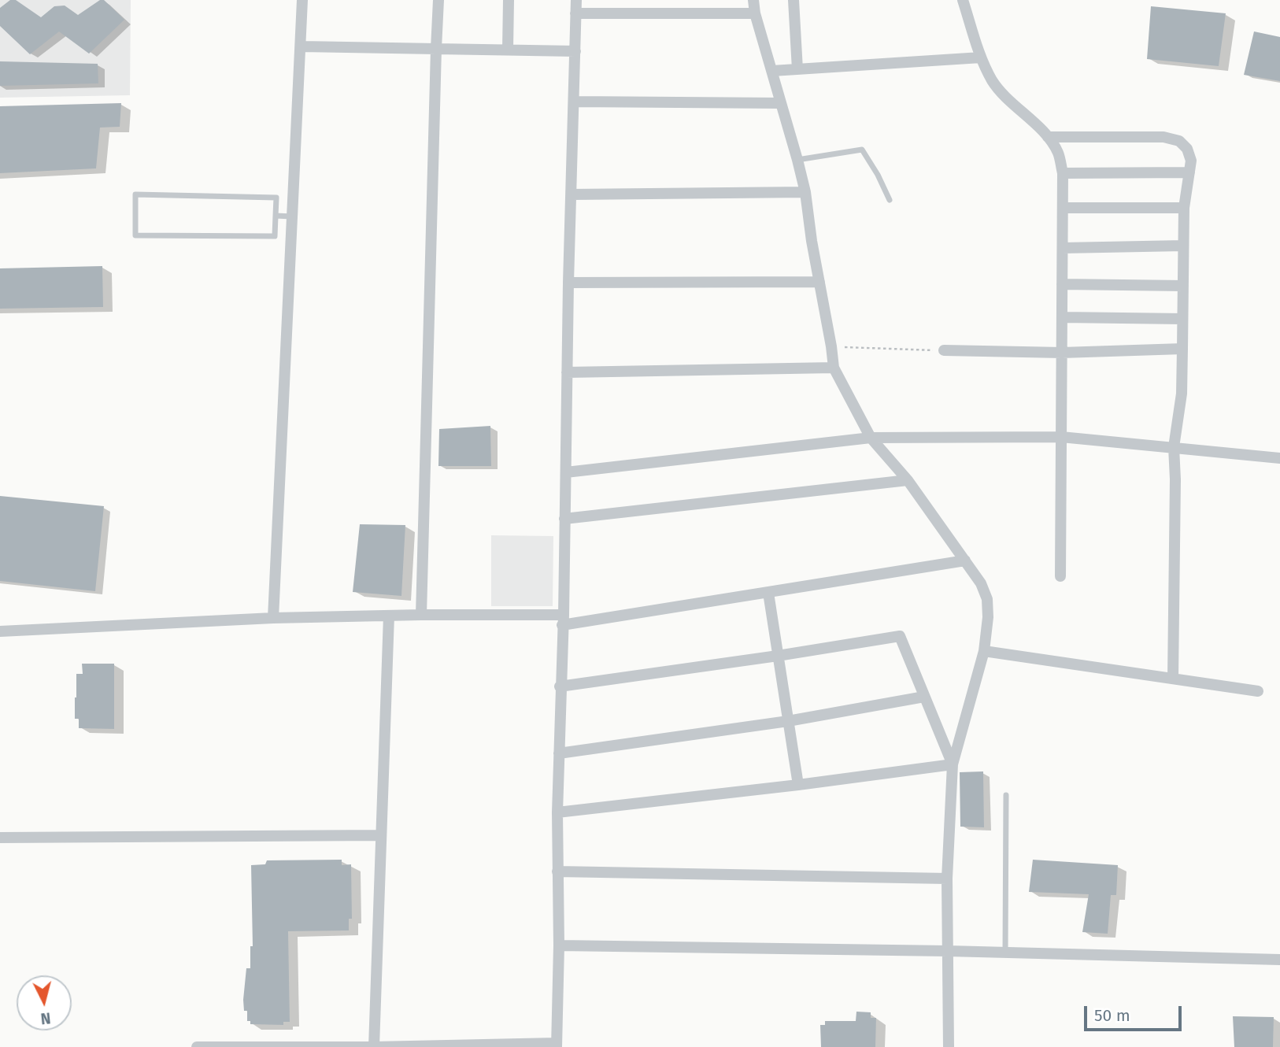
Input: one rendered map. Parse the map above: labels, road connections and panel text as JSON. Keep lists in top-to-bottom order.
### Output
{
  "scale_bar": "50 m",
  "north": "bottom"
}
